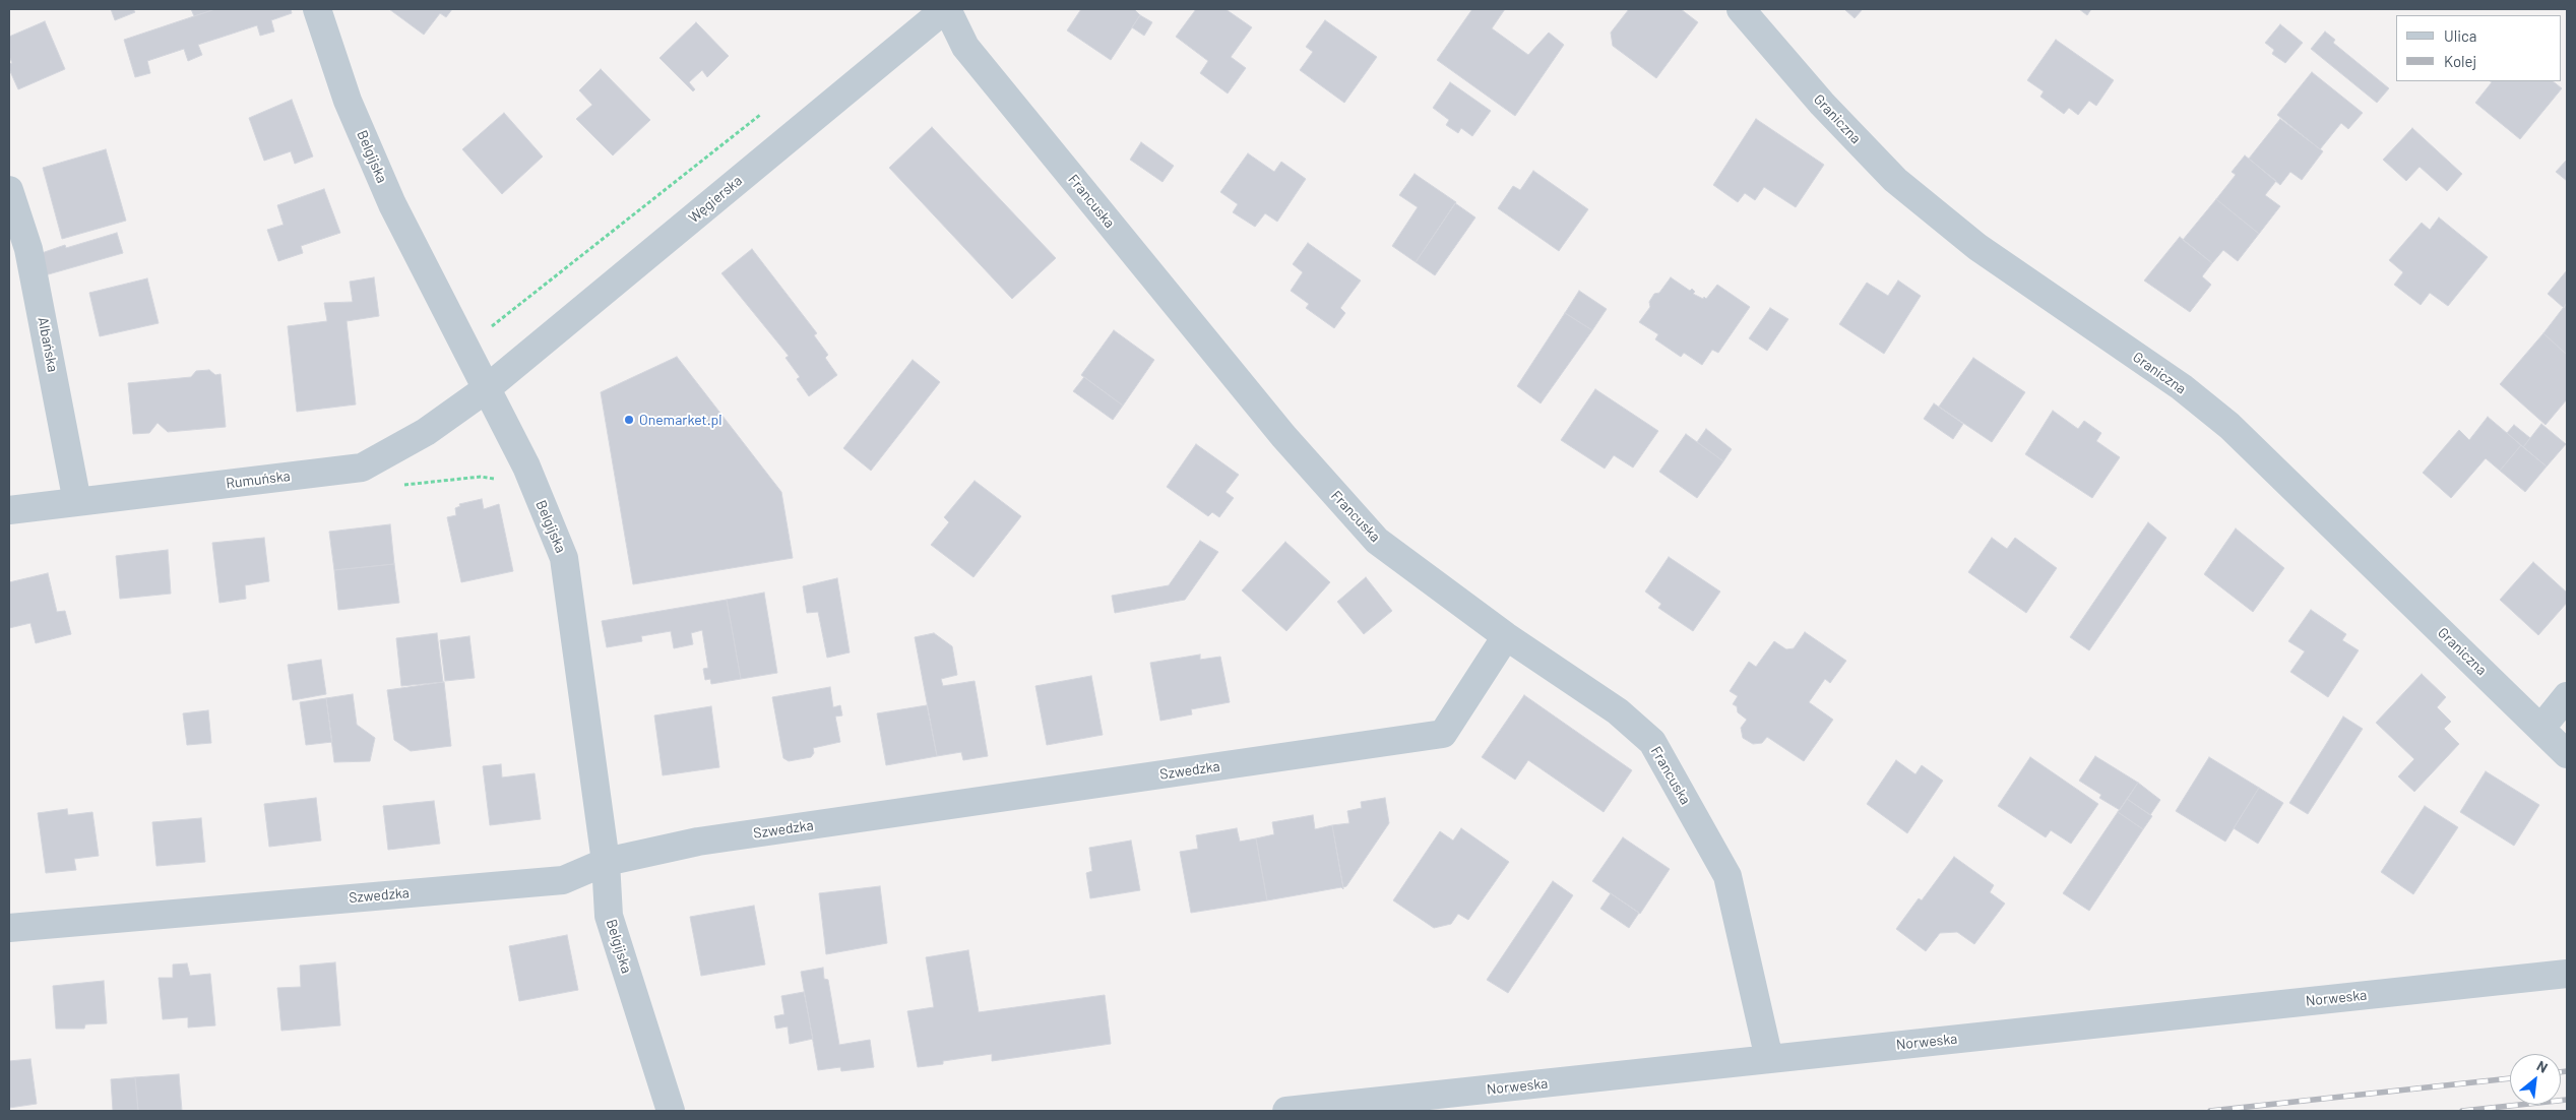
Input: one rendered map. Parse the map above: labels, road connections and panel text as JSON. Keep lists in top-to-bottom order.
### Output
{
  "streets": {
    "street": [
      "Graniczna",
      "Belgijska",
      "Węgierska",
      "Francuska",
      "Albańska",
      "Rumuńska",
      "Szwedzka",
      "Norweska"
    ]
  },
  "crossings": [
    ["Belgijska", "Węgierska"],
    ["Belgijska", "Rumuńska"],
    ["Belgijska", "Szwedzka"],
    ["Węgierska", "Francuska"],
    ["Węgierska", "Rumuńska"],
    ["Francuska", "Szwedzka"],
    ["Francuska", "Norweska"],
    ["Albańska", "Rumuńska"]
  ],
  "places": ["Onemarket.pl"],
  "legend": ["Ulica", "Kolej"],
  "north": "top right"
}
